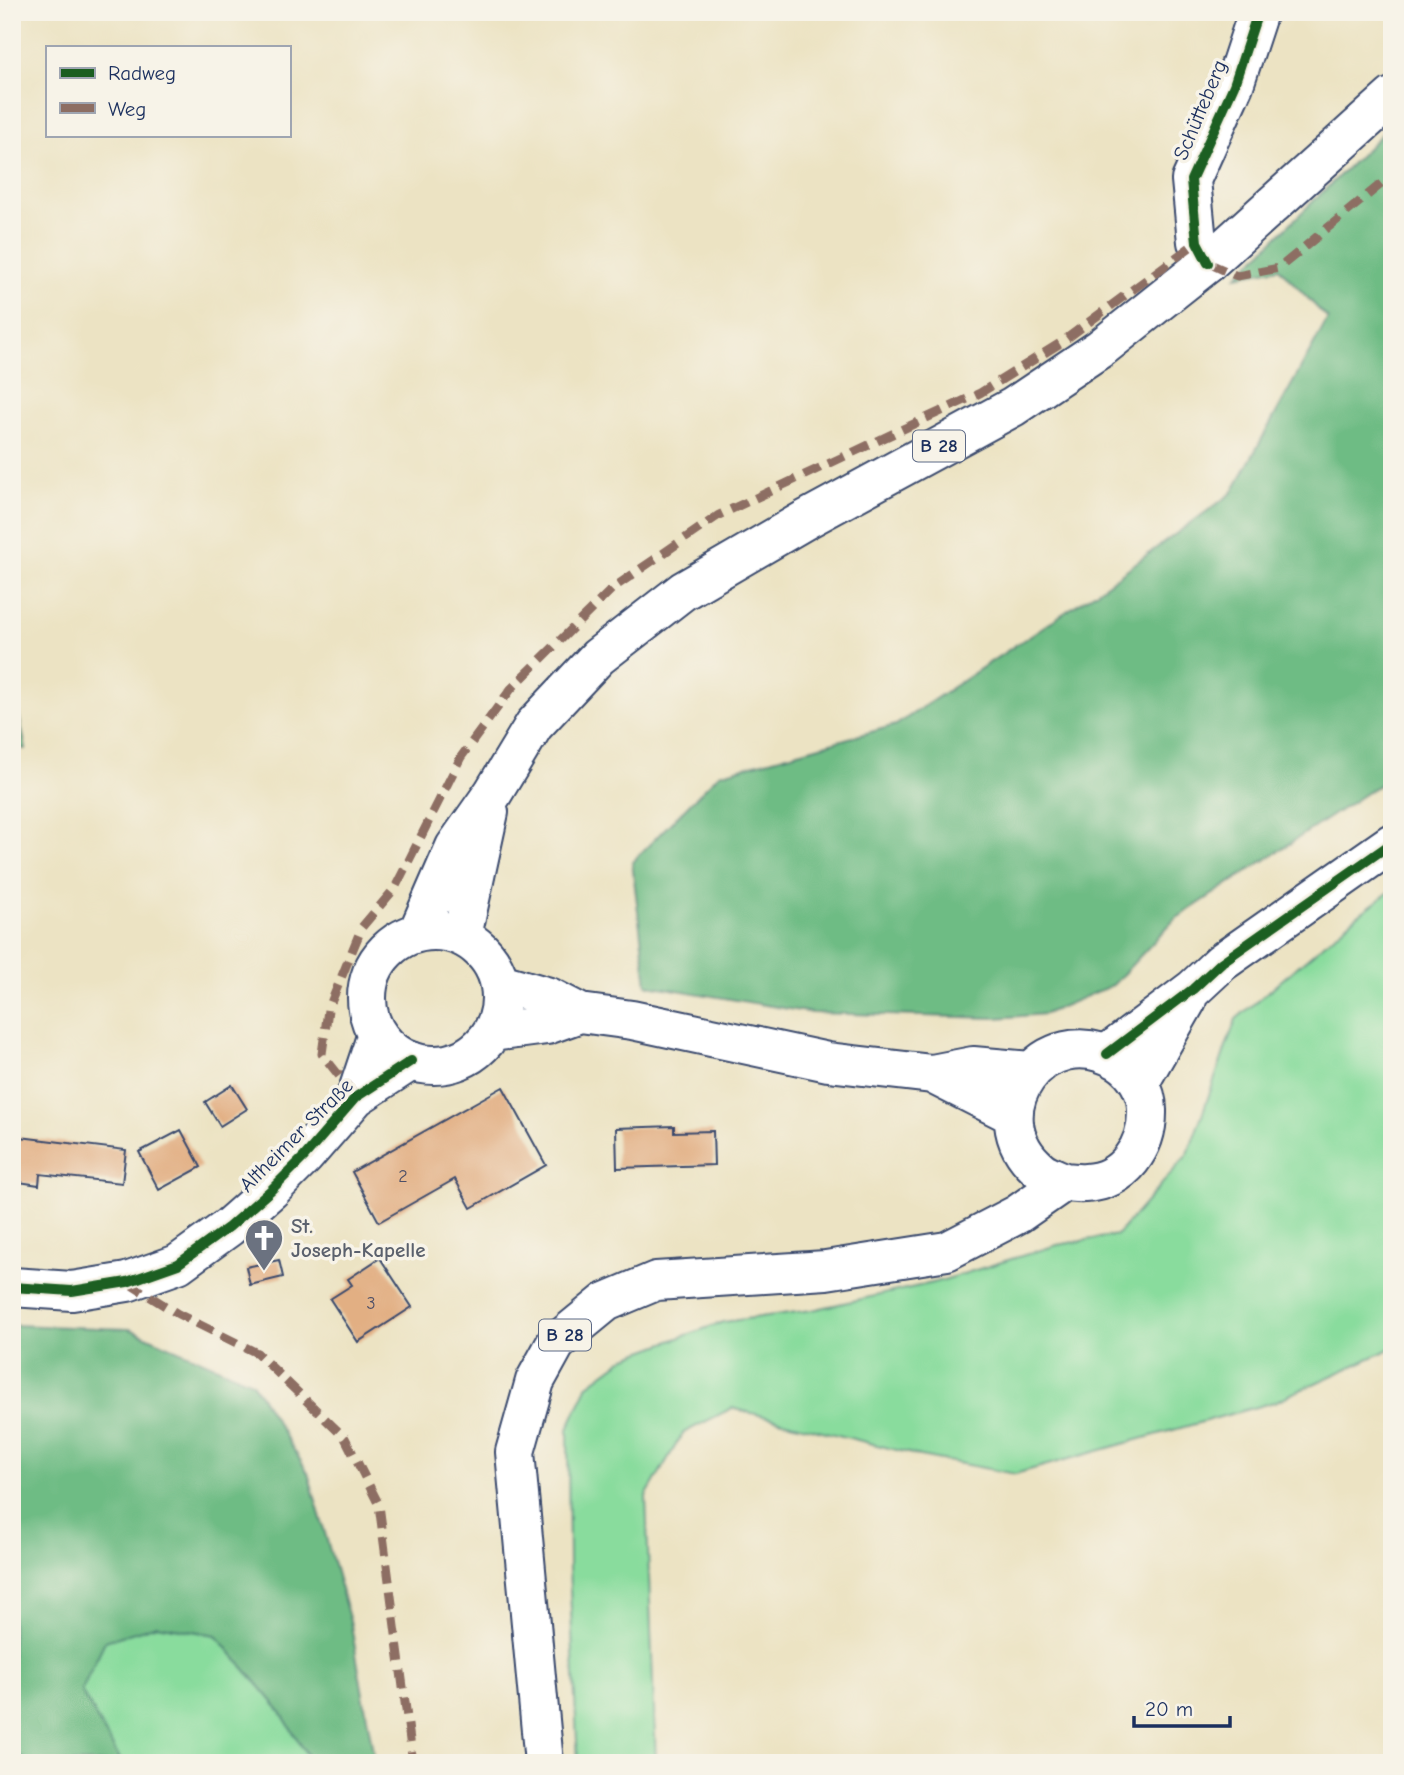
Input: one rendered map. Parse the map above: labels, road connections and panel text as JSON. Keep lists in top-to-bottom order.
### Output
{
  "streets": {
    "main road": ["Schütteberg", "B 28", "Altheimer Straße"]
  },
  "crossings": [
    ["Schütteberg", "B 28"],
    ["B 28", "Altheimer Straße"]
  ],
  "places": {
    "church": ["St. Joseph-Kapelle"]
  },
  "house_numbers": ["2", "3"],
  "legend": ["Radweg", "Weg"],
  "scale_bar": "20 m"
}
